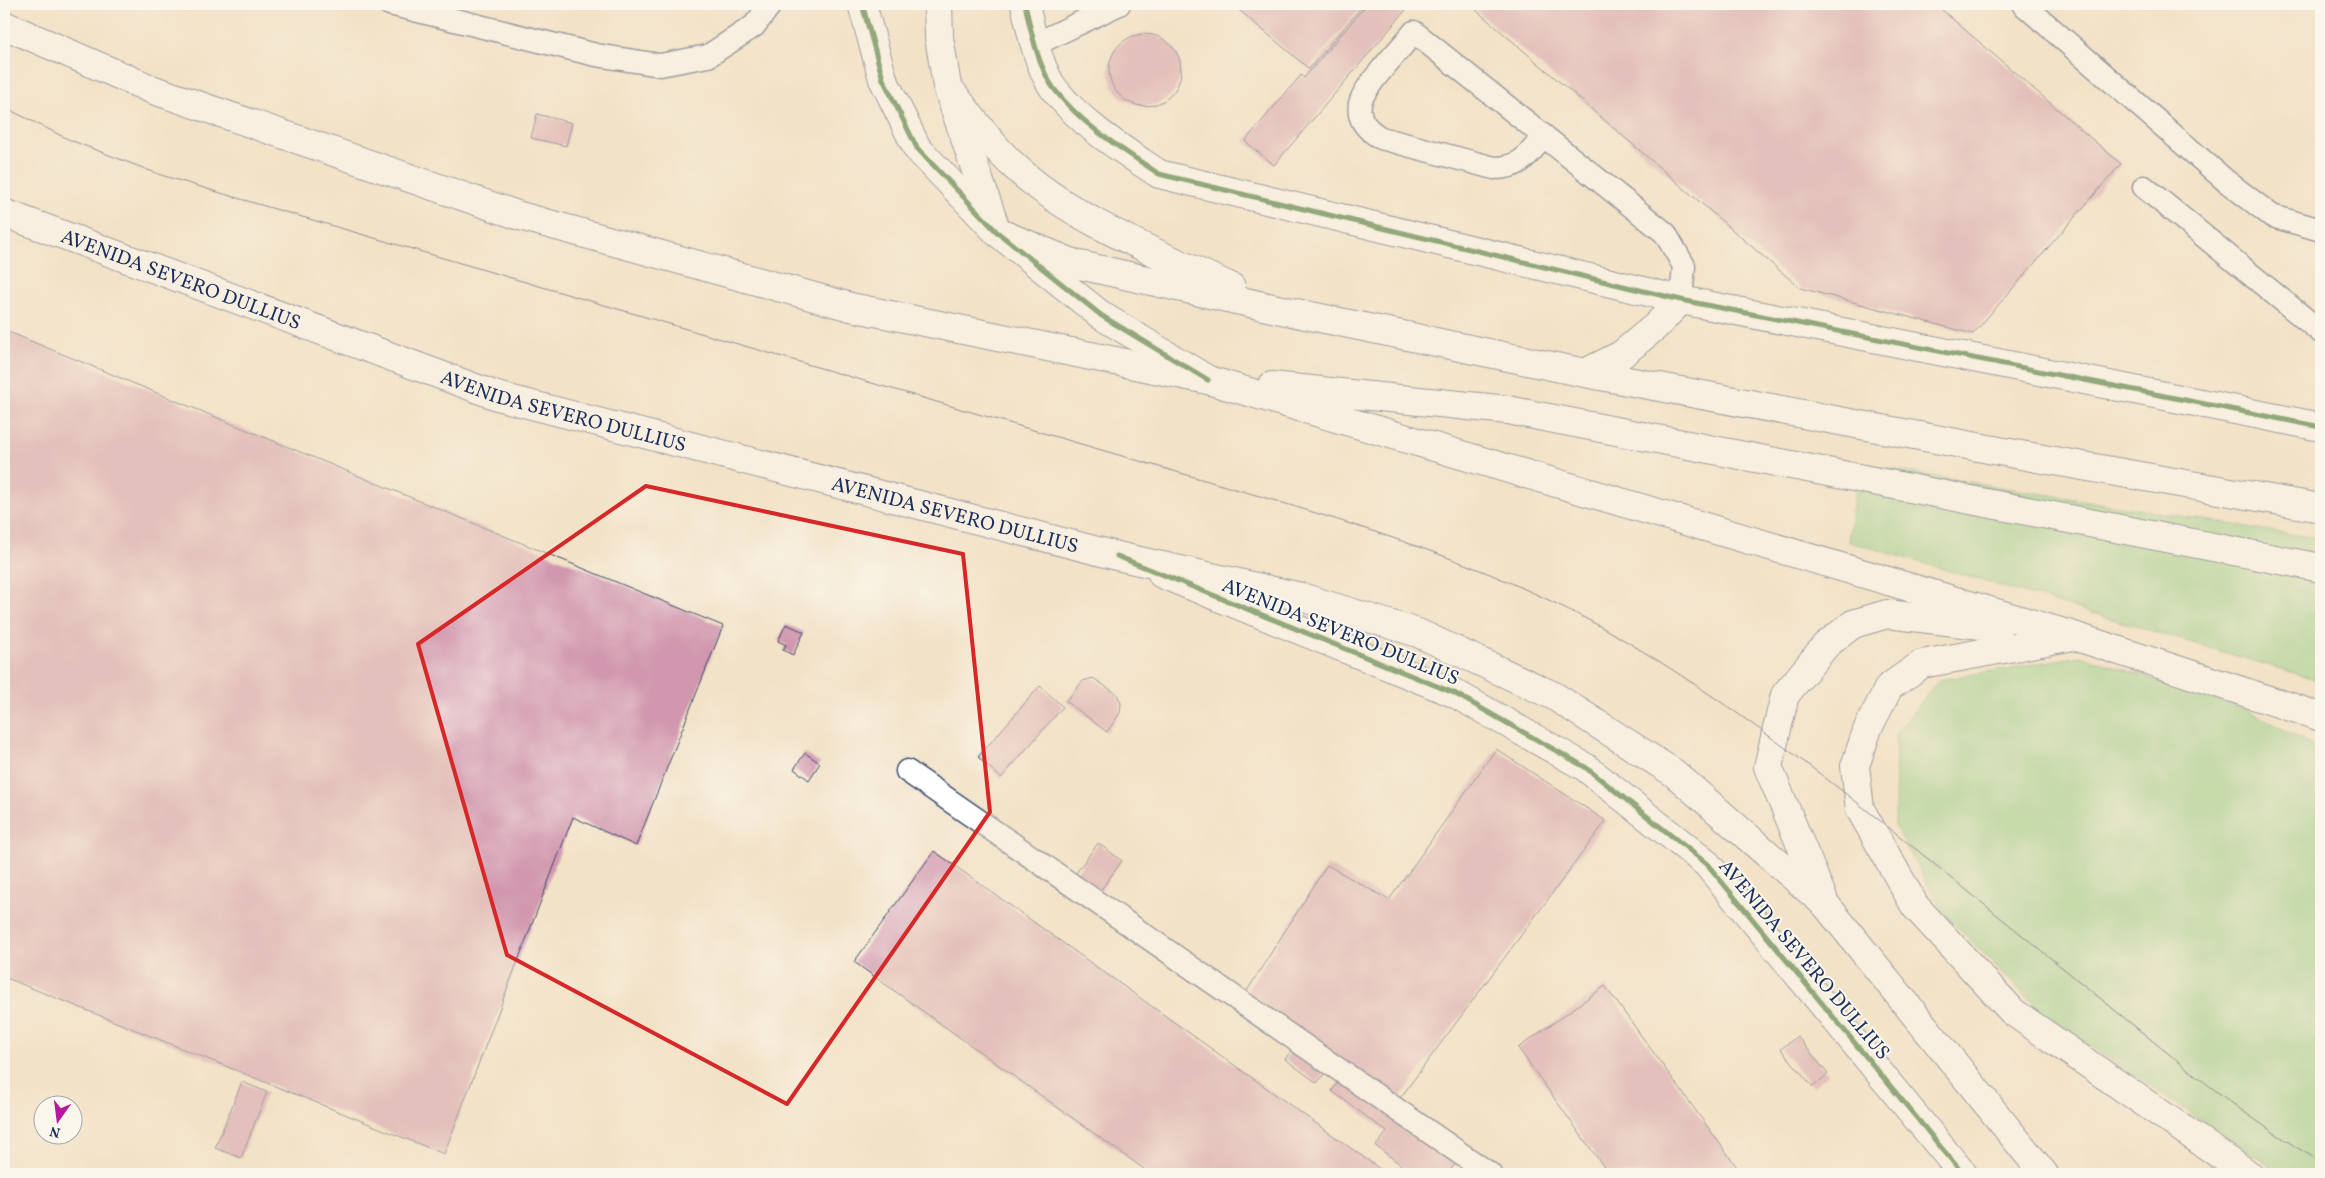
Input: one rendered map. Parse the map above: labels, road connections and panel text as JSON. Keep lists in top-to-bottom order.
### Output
{
  "streets": {
    "main road": ["AVENIDA SEVERO DULLIUS"]
  },
  "north": "bottom"
}
